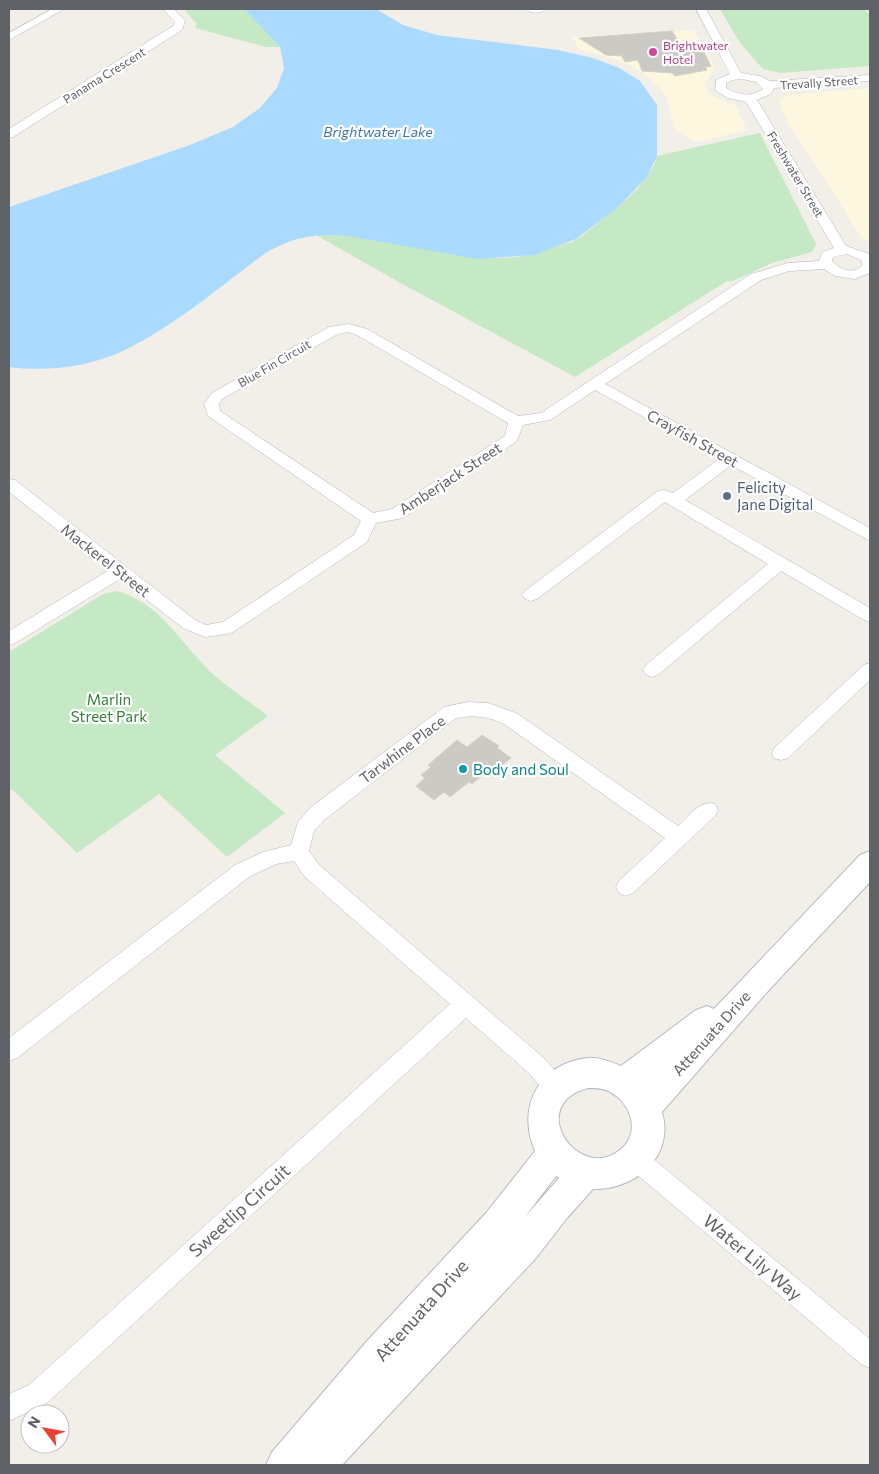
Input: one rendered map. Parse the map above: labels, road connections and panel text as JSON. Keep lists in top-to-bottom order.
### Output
{
  "streets": {
    "street": [
      "Panama Crescent",
      "Trevally Street",
      "Freshwater Street",
      "Blue Fin Circuit",
      "Crayfish Street",
      "Amberjack Street",
      "Mackerel Street",
      "Tarwhine Place",
      "Attenuata Drive",
      "Sweetlip Circuit",
      "Water Lily Way"
    ]
  },
  "crossings": [
    ["Blue Fin Circuit", "Amberjack Street"],
    ["Blue Fin Circuit", "Mackerel Street"],
    ["Amberjack Street", "Mackerel Street"],
    ["Attenuata Drive", "Water Lily Way"]
  ],
  "water": ["Brightwater Lake"],
  "parks": ["Marlin Street Park"],
  "places": ["Brightwater Hotel", "Felicity Jane Digital", "Body and Soul"],
  "north": "top left"
}
